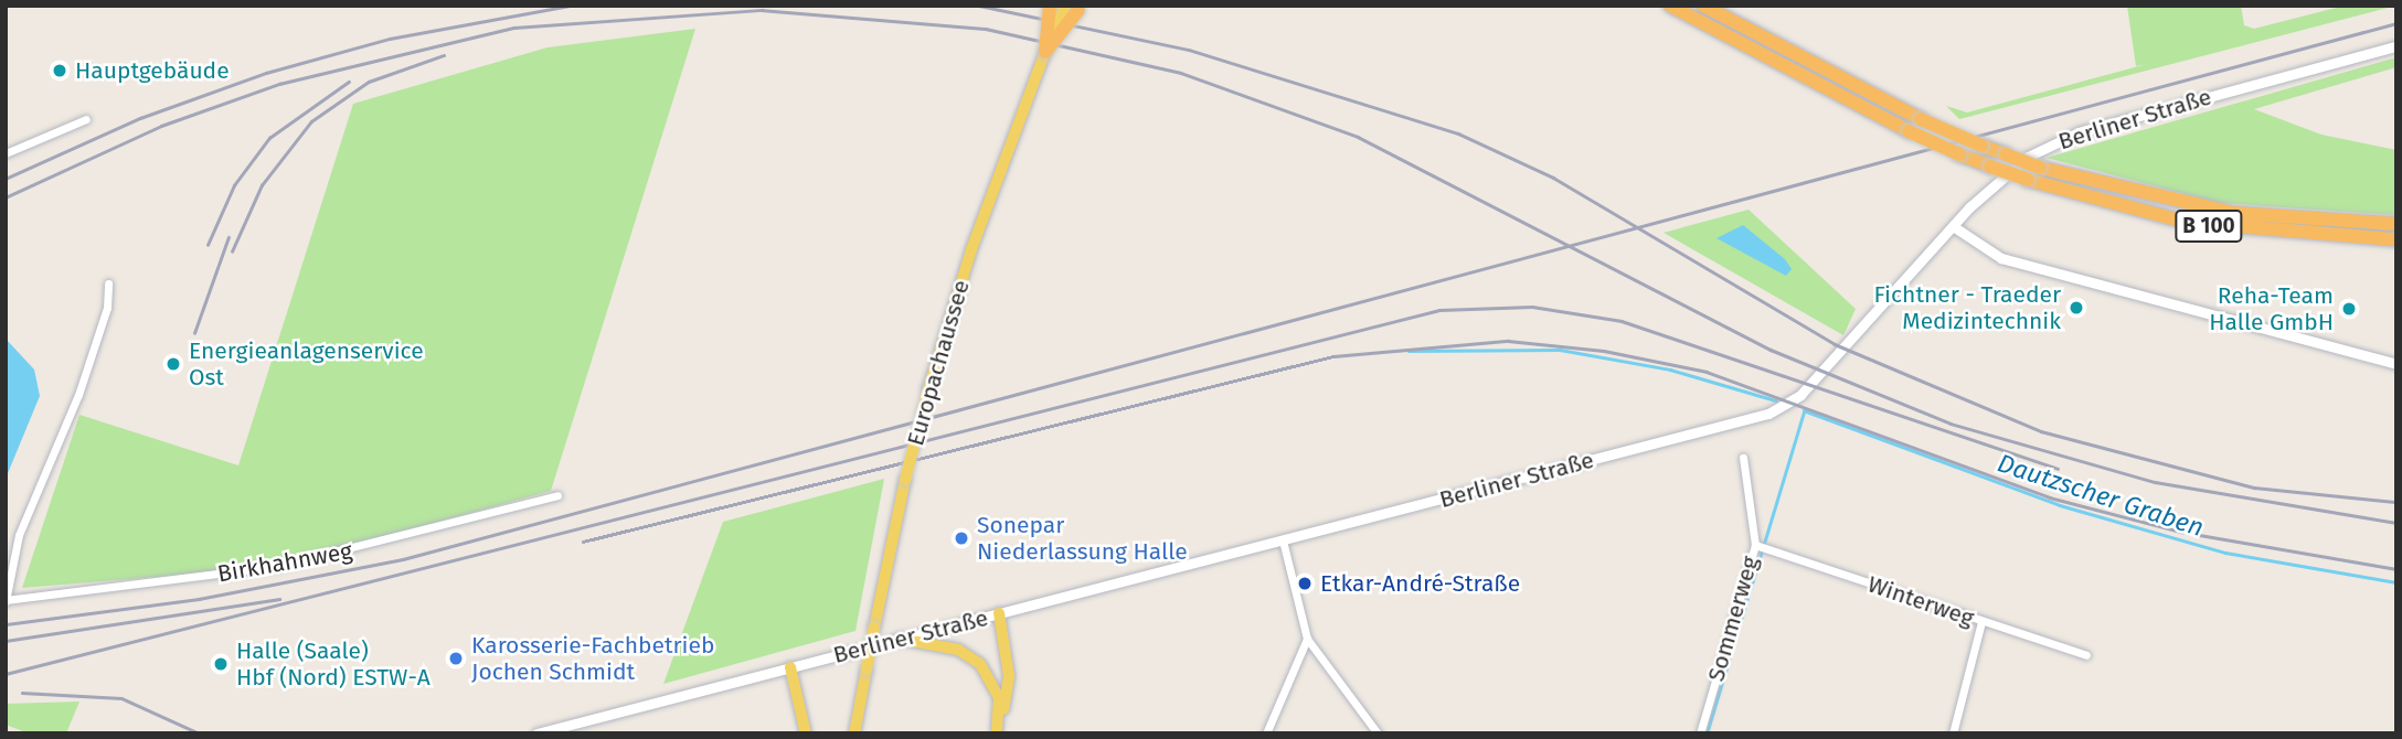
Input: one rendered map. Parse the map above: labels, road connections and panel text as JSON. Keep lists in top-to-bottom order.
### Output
{
  "streets": {
    "highway": ["B 100"],
    "main road": ["Europachaussee"],
    "street": [
      "Berliner Straße",
      "Birkhahnweg",
      "Winterweg",
      "Sommerweg"
    ]
  },
  "crossings": [
    ["Winterweg", "Sommerweg"]
  ],
  "water": ["Dautzscher Graben"],
  "places": [
    "Hauptgebäude",
    "Fichtner - Traeder Medizintechnik",
    "Reha-Team Halle GmbH",
    "Energieanlagenservice Ost",
    "Sonepar Niederlassung Halle",
    "Etkar-André-Straße",
    "Karosserie-Fachbetrieb Jochen Schmidt",
    "Halle (Saale) Hbf (Nord) ESTW-A"
  ]
}
